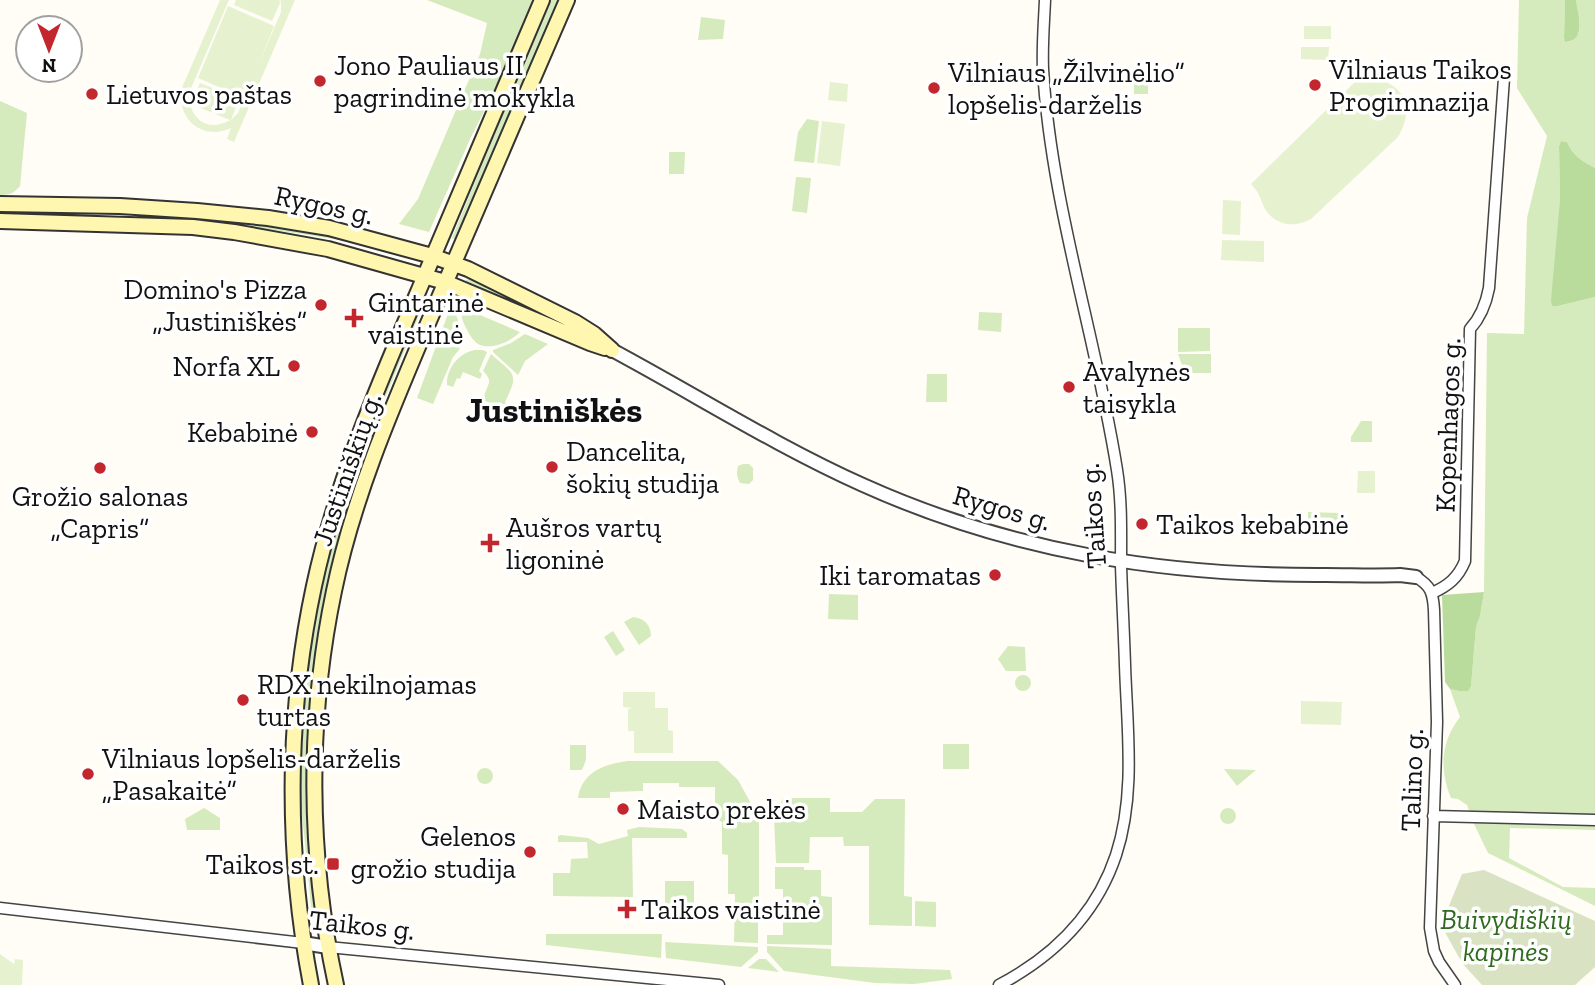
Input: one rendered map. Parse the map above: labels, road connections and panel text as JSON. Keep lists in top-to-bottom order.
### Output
{
  "streets": {
    "main road": ["Rygos g.", "Justiniškių g."],
    "street": ["Kopenhagos g.", "Taikos g.", "Talino g."]
  },
  "crossings": [
    ["Rygos g.", "Justiniškių g."],
    ["Rygos g.", "Taikos g."],
    ["Kopenhagos g.", "Talino g."],
    ["Justiniškių g.", "Taikos g."]
  ],
  "districts": ["Justiniškės"],
  "parks": ["Buivydiškių kapinės"],
  "places": {
    "other": [
      "Jono Pauliaus II pagrindinė mokykla",
      "Vilniaus Taikos Progimnazija",
      "Vilniaus „Žilvinėlio“ lopšelis-darželis",
      "Lietuvos paštas",
      "Domino's Pizza „Justiniškės“",
      "Norfa XL",
      "Avalynės taisykla",
      "Kebabinė",
      "Dancelita, šokių studija",
      "Grožio salonas „Capris“",
      "Taikos kebabinė",
      "Iki taromatas",
      "RDX nekilnojamas turtas",
      "Vilniaus lopšelis-darželis „Pasakaitė“",
      "Maisto prekės",
      "Gelenos grožio studija"
    ],
    "health": ["Gintarinė vaistinė", "Aušros vartų ligoninė", "Taikos vaistinė"],
    "transit": ["Taikos st."]
  },
  "north": "bottom"
}
